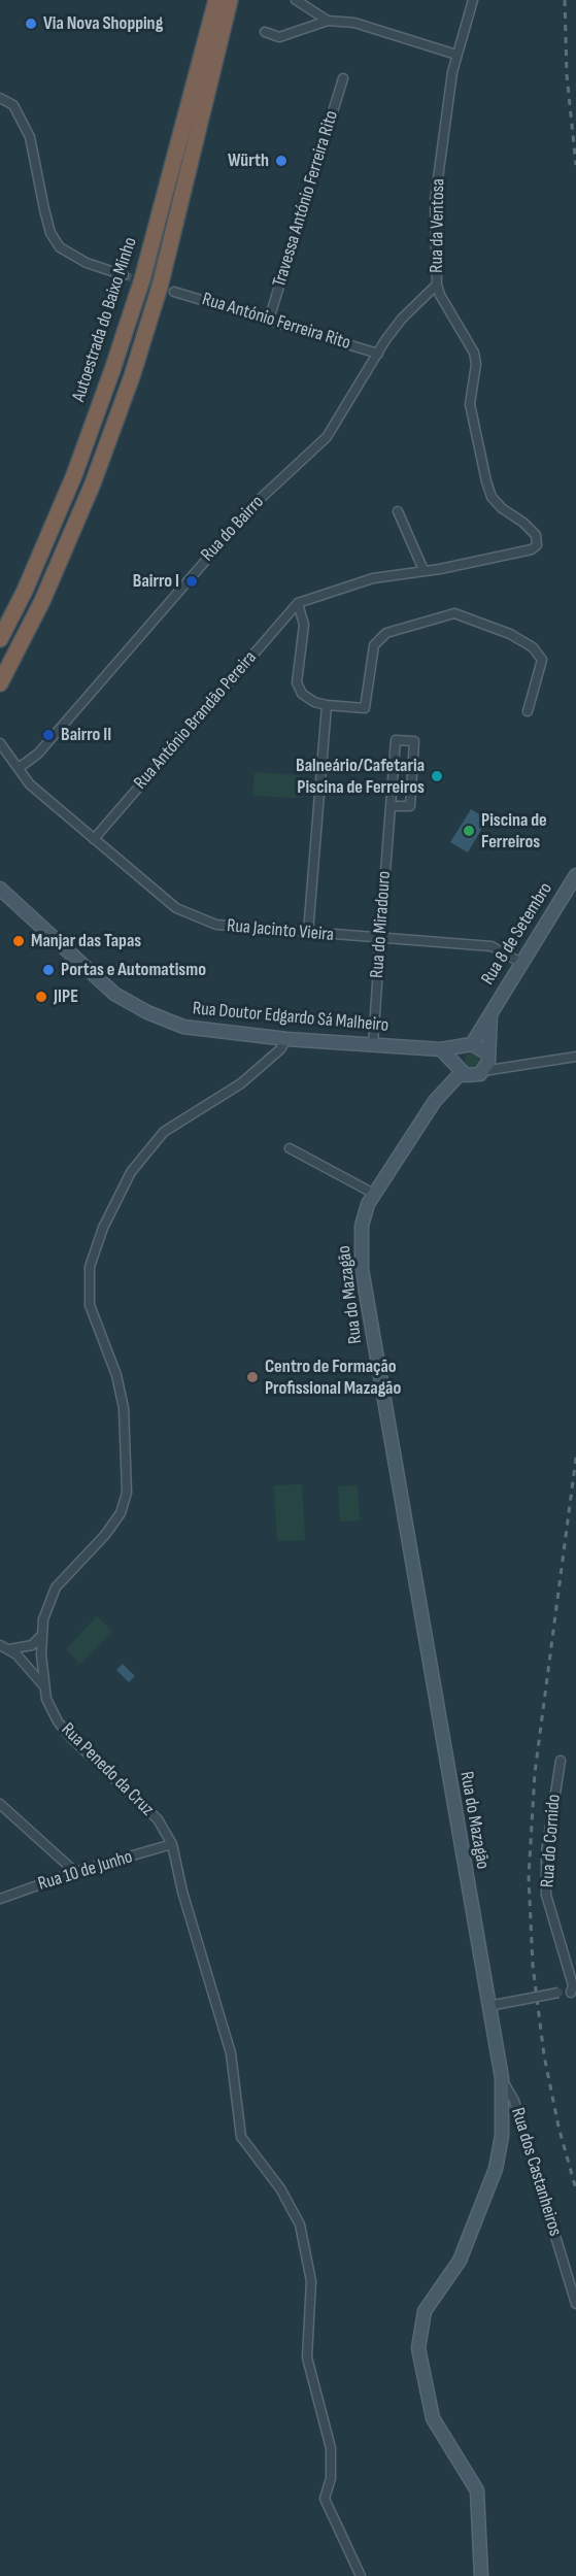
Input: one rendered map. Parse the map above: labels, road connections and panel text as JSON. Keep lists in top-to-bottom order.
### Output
{
  "streets": {
    "highway": ["Autoestrada do Baixo Minho"],
    "street": [
      "Travessa António Ferreira Rito",
      "Rua da Ventosa",
      "Rua António Ferreira Rito",
      "Rua do Bairro",
      "Rua António Brandão Pereira",
      "Rua do Miradouro",
      "Rua Jacinto Vieira",
      "Rua 8 de Setembro",
      "Rua Doutor Edgardo Sá Malheiro",
      "Rua do Mazagão",
      "Rua Penedo da Cruz",
      "Rua do Cornido",
      "Rua 10 de Junho",
      "Rua dos Castanheiros"
    ]
  },
  "crossings": [
    ["Travessa António Ferreira Rito", "Rua António Ferreira Rito"],
    ["Rua da Ventosa", "Rua do Bairro"],
    ["Rua da Ventosa", "Rua António Brandão Pereira"],
    ["Rua António Ferreira Rito", "Rua do Bairro"],
    ["Rua do Bairro", "Rua Jacinto Vieira"],
    ["Rua António Brandão Pereira", "Rua Jacinto Vieira"],
    ["Rua do Miradouro", "Rua Jacinto Vieira"],
    ["Rua do Miradouro", "Rua Doutor Edgardo Sá Malheiro"],
    ["Rua Jacinto Vieira", "Rua 8 de Setembro"],
    ["Rua 8 de Setembro", "Rua Doutor Edgardo Sá Malheiro"],
    ["Rua 8 de Setembro", "Rua do Mazagão"],
    ["Rua Doutor Edgardo Sá Malheiro", "Rua do Mazagão"],
    ["Rua Doutor Edgardo Sá Malheiro", "Rua Penedo da Cruz"],
    ["Rua do Mazagão", "Rua do Cornido"],
    ["Rua do Mazagão", "Rua dos Castanheiros"],
    ["Rua Penedo da Cruz", "Rua 10 de Junho"]
  ],
  "places": [
    "Via Nova Shopping",
    "Würth",
    "Bairro I",
    "Bairro II",
    "Balneário/Cafetaria Piscina de Ferreiros",
    "Piscina de Ferreiros",
    "Manjar das Tapas",
    "Portas e Automatismo",
    "JIPE",
    "Centro de Formação Profissional Mazagão"
  ]
}
